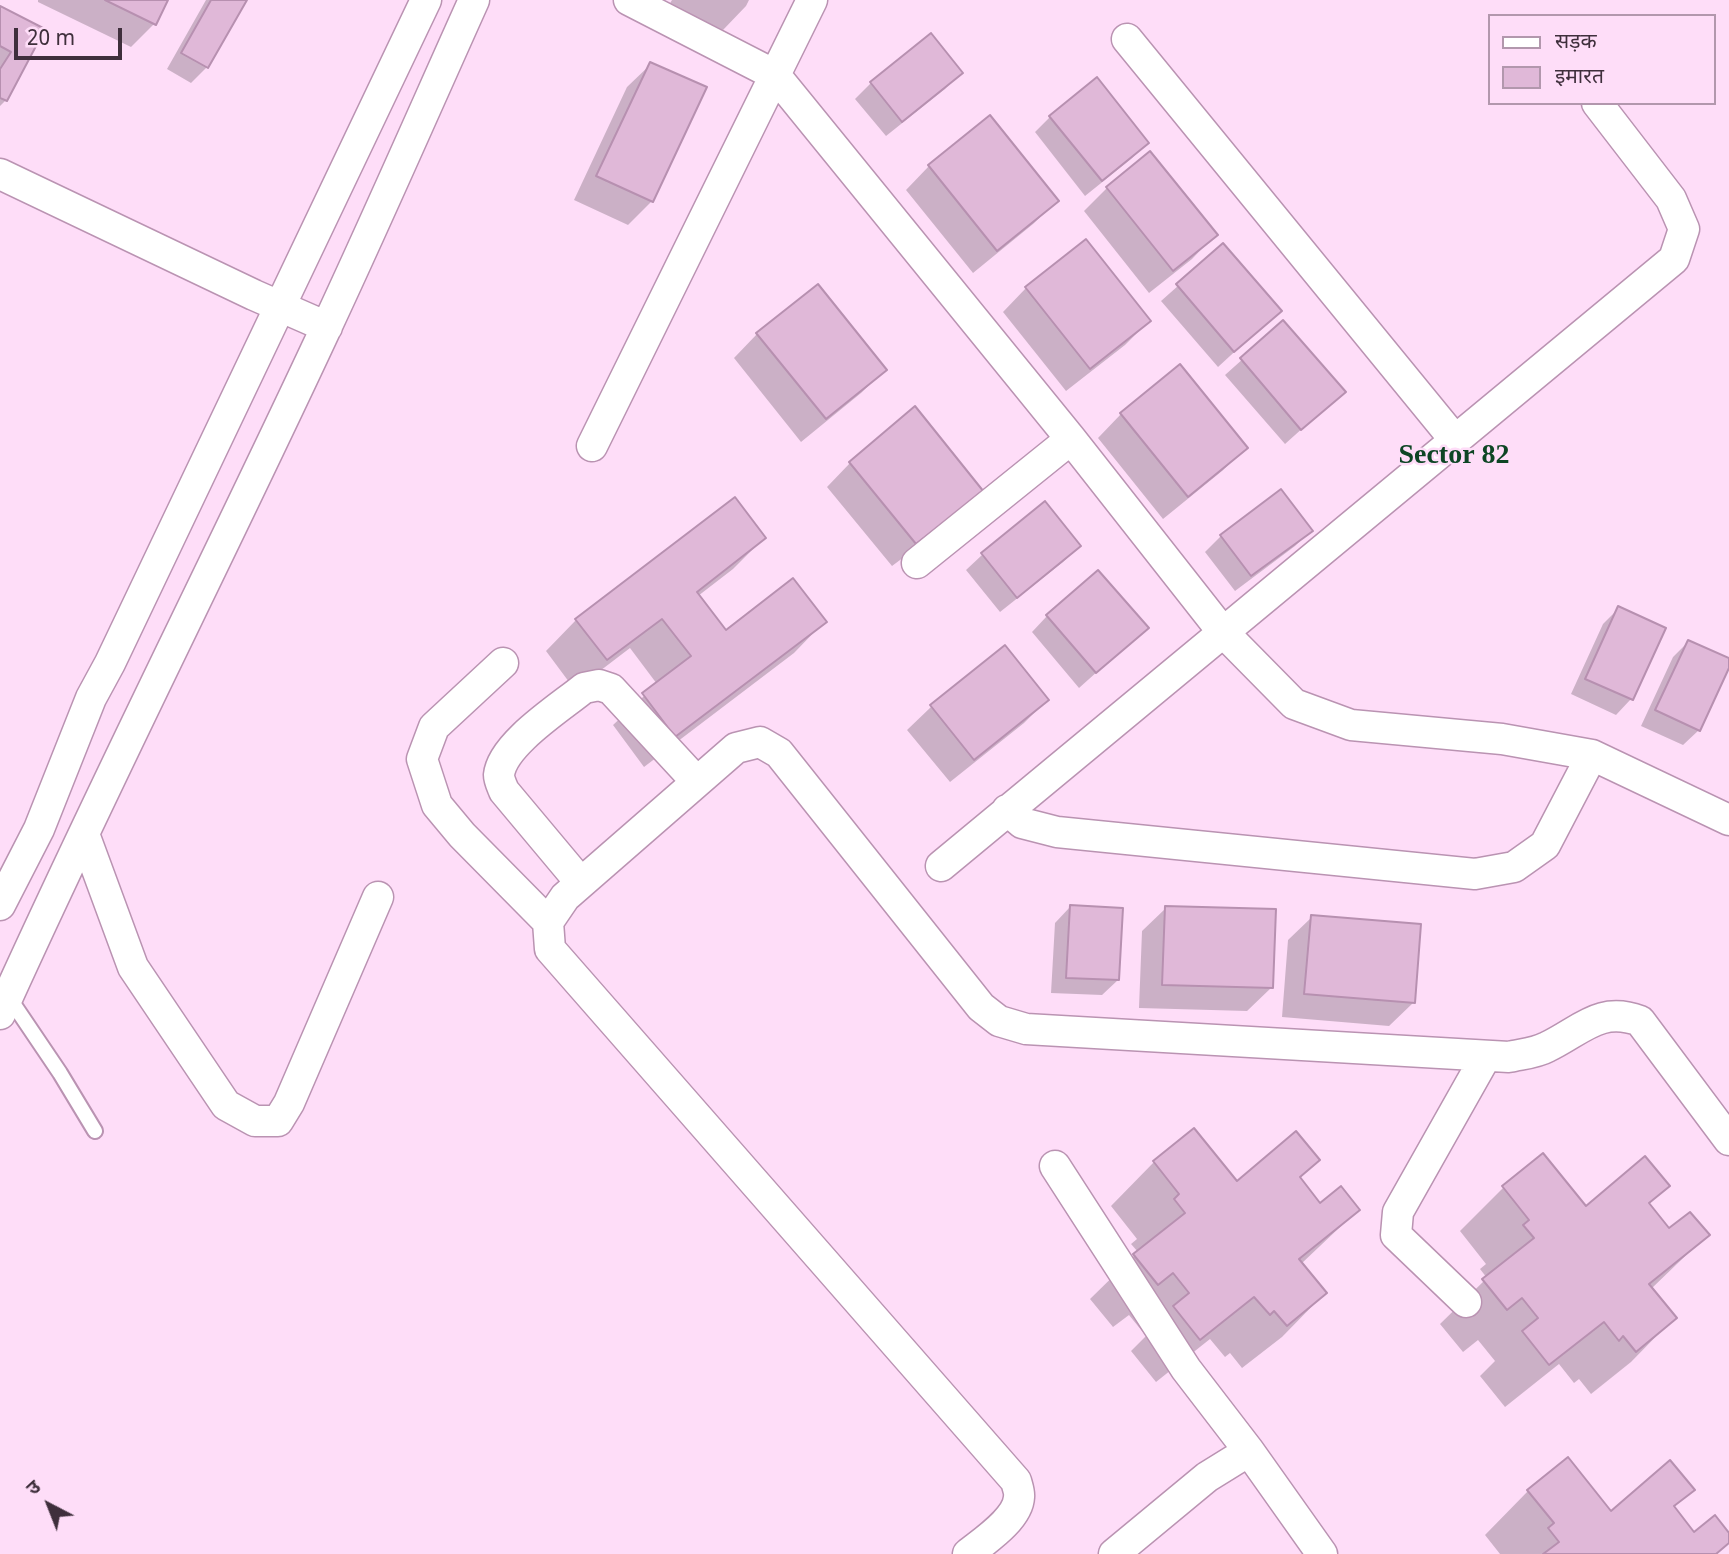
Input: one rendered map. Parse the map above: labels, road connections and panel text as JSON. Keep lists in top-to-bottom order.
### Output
{
  "districts": ["Sector 82"],
  "legend": ["सड़क", "इमारत"],
  "scale_bar": "20 m",
  "north": "top left"
}
